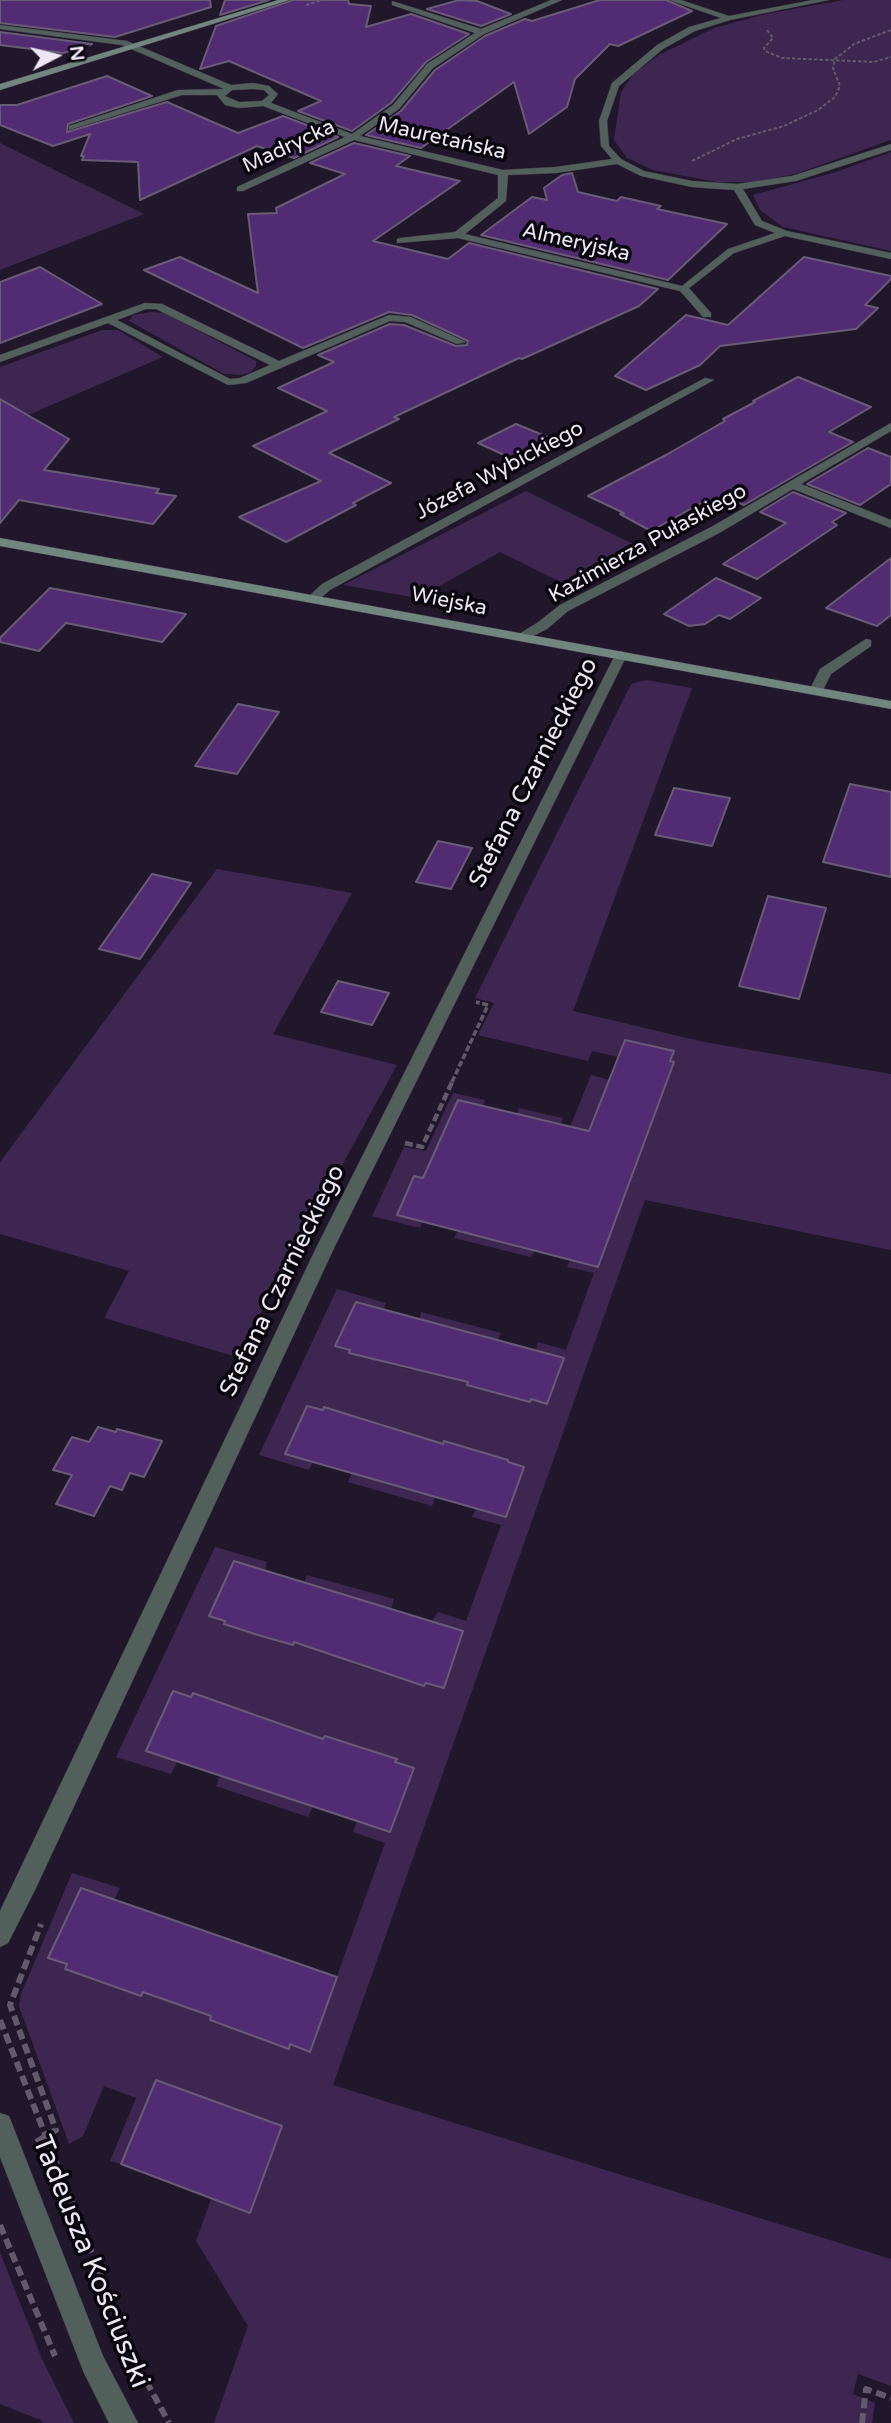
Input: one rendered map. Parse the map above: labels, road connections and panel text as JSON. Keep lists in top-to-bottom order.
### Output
{
  "streets": {
    "street": [
      "Mauretańska",
      "Madrycka",
      "Almeryjska",
      "Józefa Wybickiego",
      "Kazimierza Pułaskiego",
      "Wiejska",
      "Stefana Czarnieckiego",
      "Tadeusza Kościuszki"
    ]
  },
  "crossings": [
    ["Mauretańska", "Madrycka"],
    ["Mauretańska", "Almeryjska"],
    ["Józefa Wybickiego", "Wiejska"],
    ["Kazimierza Pułaskiego", "Wiejska"],
    ["Wiejska", "Stefana Czarnieckiego"]
  ],
  "north": "right"
}
